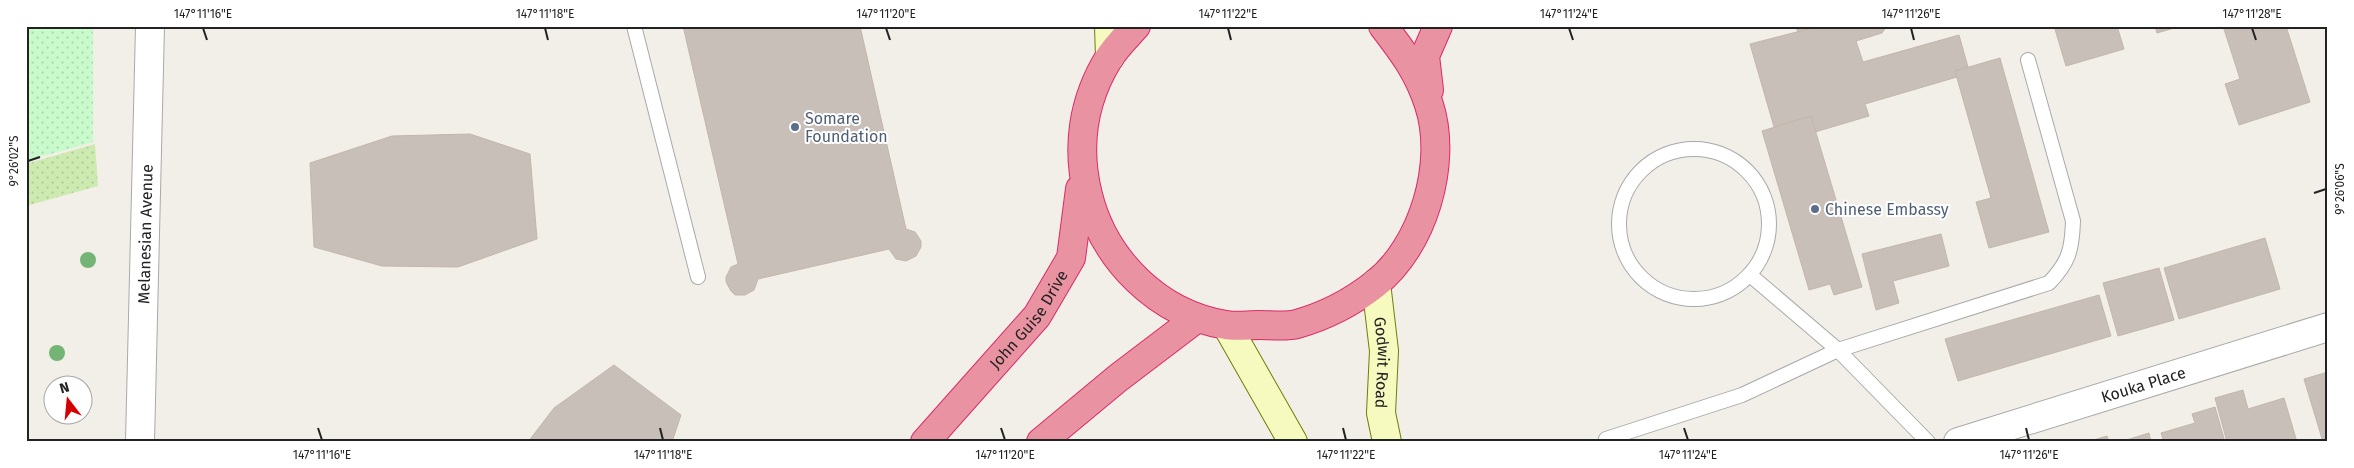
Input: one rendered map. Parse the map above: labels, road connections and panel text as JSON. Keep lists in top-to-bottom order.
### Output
{
  "streets": {
    "highway": ["John Guise Drive"],
    "main road": ["Godwit Road"],
    "street": ["Melanesian Avenue", "Kouka Place"]
  },
  "places": ["Somare Foundation", "Chinese Embassy"],
  "north": "top",
  "coordinates": [
    "147°11'16\"E",
    "147°11'18\"E",
    "147°11'20\"E",
    "147°11'22\"E",
    "147°11'24\"E",
    "147°11'26\"E",
    "147°11'28\"E",
    "9°26'02\"S",
    "9°26'06\"S"
  ]
}
